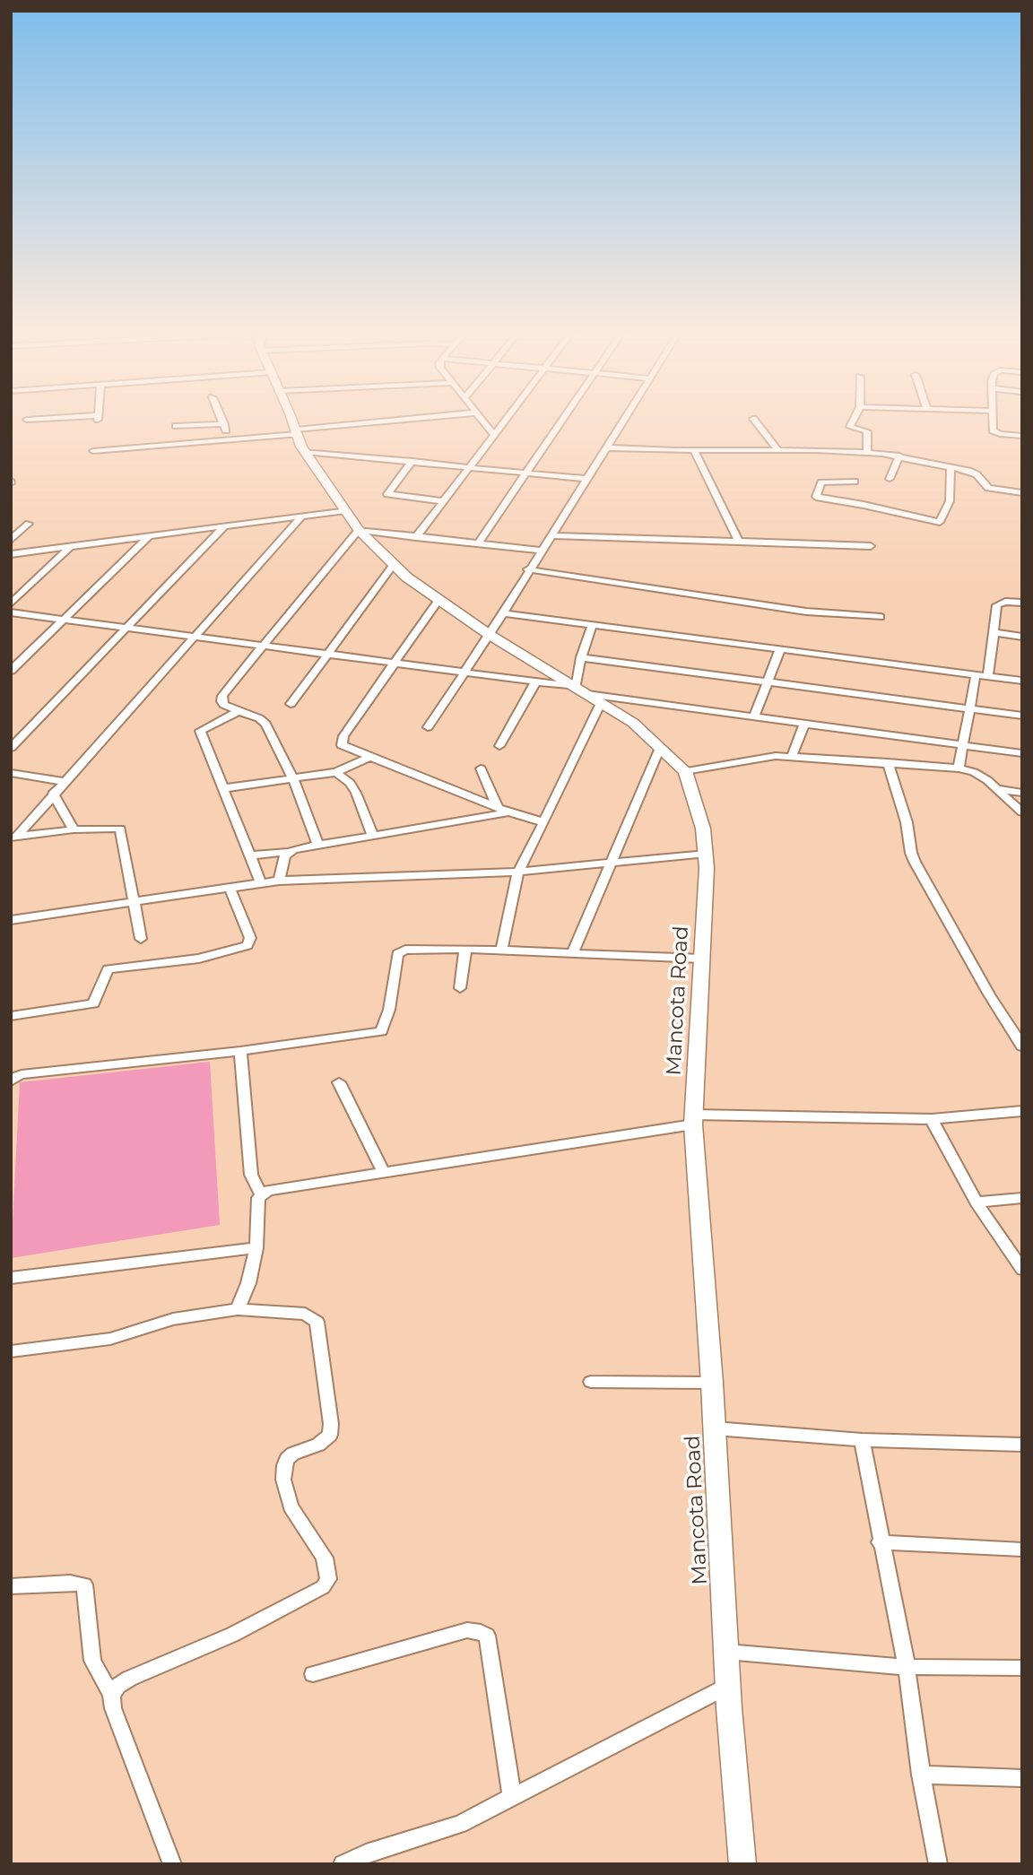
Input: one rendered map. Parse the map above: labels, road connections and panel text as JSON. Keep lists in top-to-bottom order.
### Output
{
  "streets": {
    "main road": ["Mancota Road"]
  }
}
